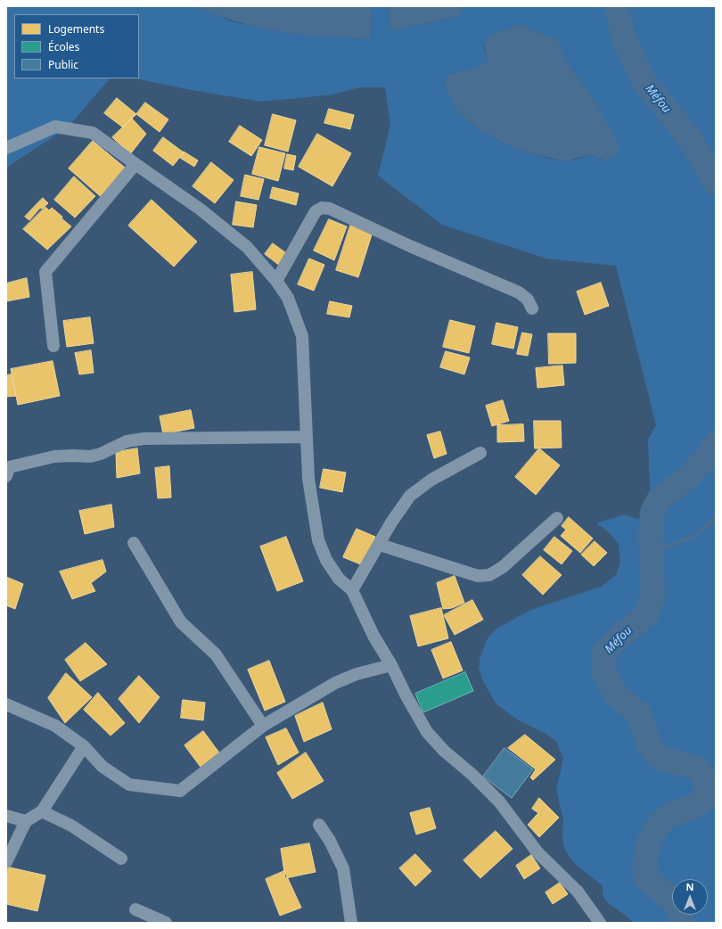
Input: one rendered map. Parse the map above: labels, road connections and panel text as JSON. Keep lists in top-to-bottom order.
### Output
{
  "water": ["Méfou"],
  "legend": ["Logements", "Écoles", "Public"],
  "north": "top"
}
